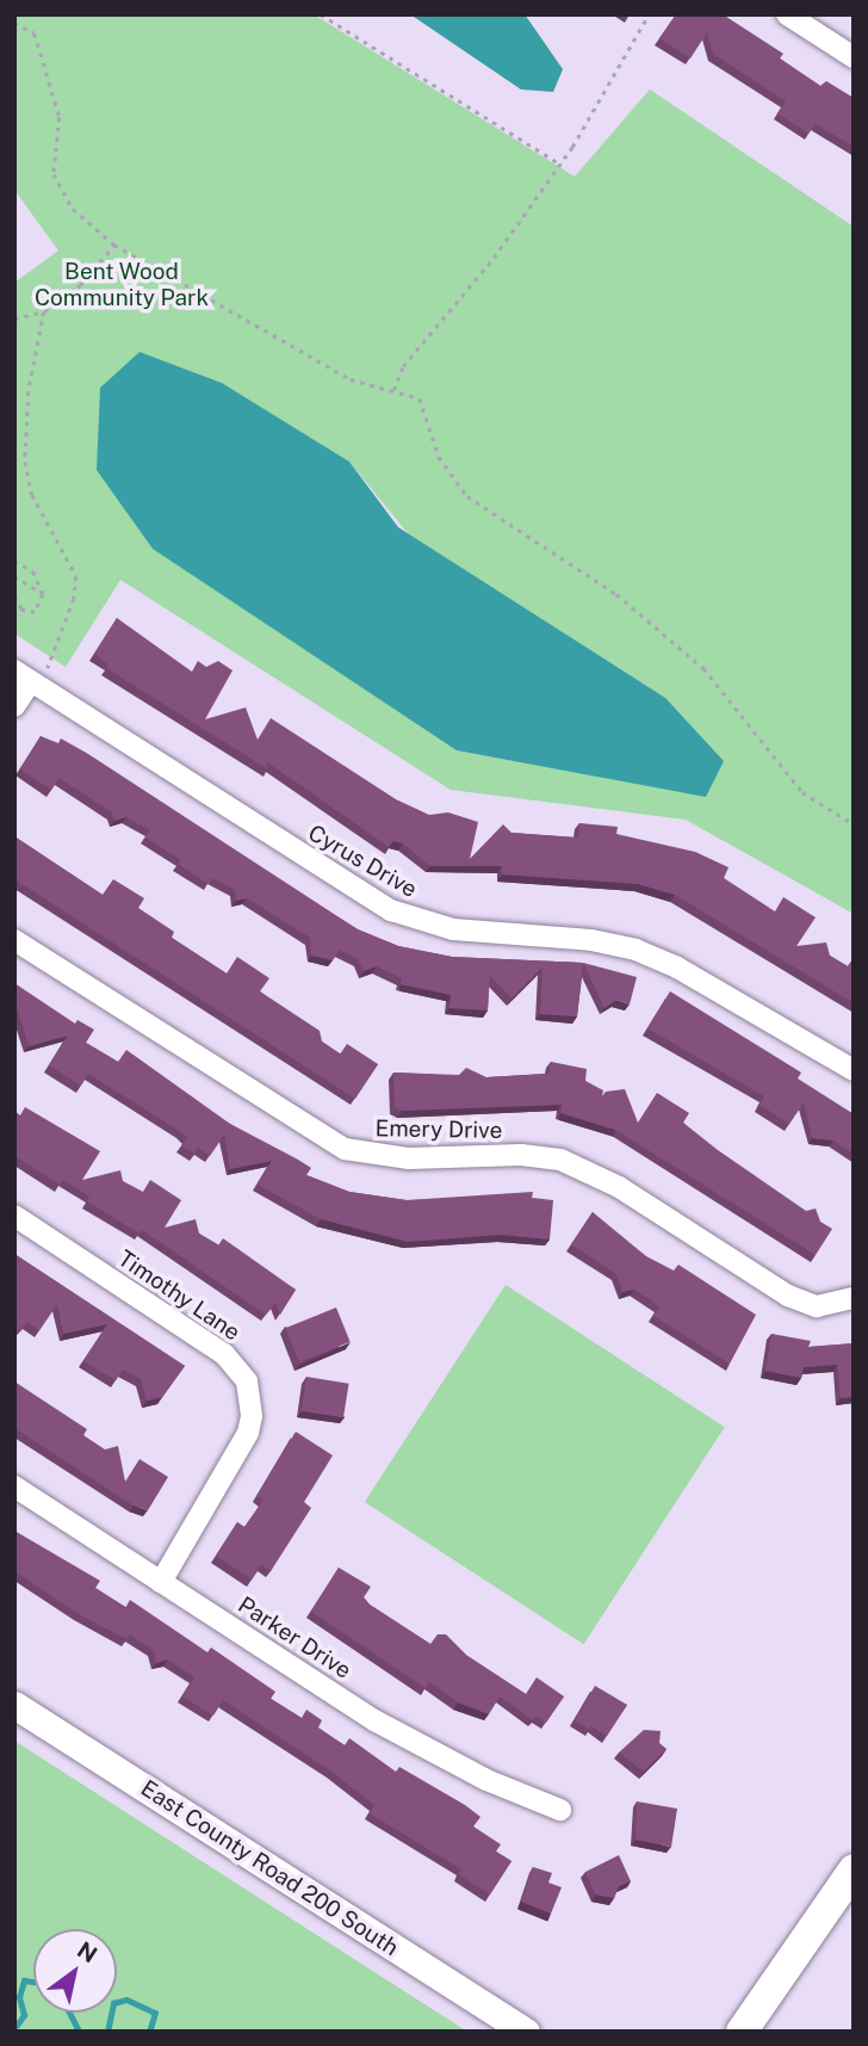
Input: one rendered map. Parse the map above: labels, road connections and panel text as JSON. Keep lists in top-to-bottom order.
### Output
{
  "streets": {
    "street": [
      "Cyrus Drive",
      "Emery Drive",
      "Timothy Lane",
      "Parker Drive",
      "East County Road 200 South"
    ]
  },
  "crossings": [
    ["Timothy Lane", "Parker Drive"]
  ],
  "parks": ["Bent Wood Community Park"],
  "north": "top right"
}
